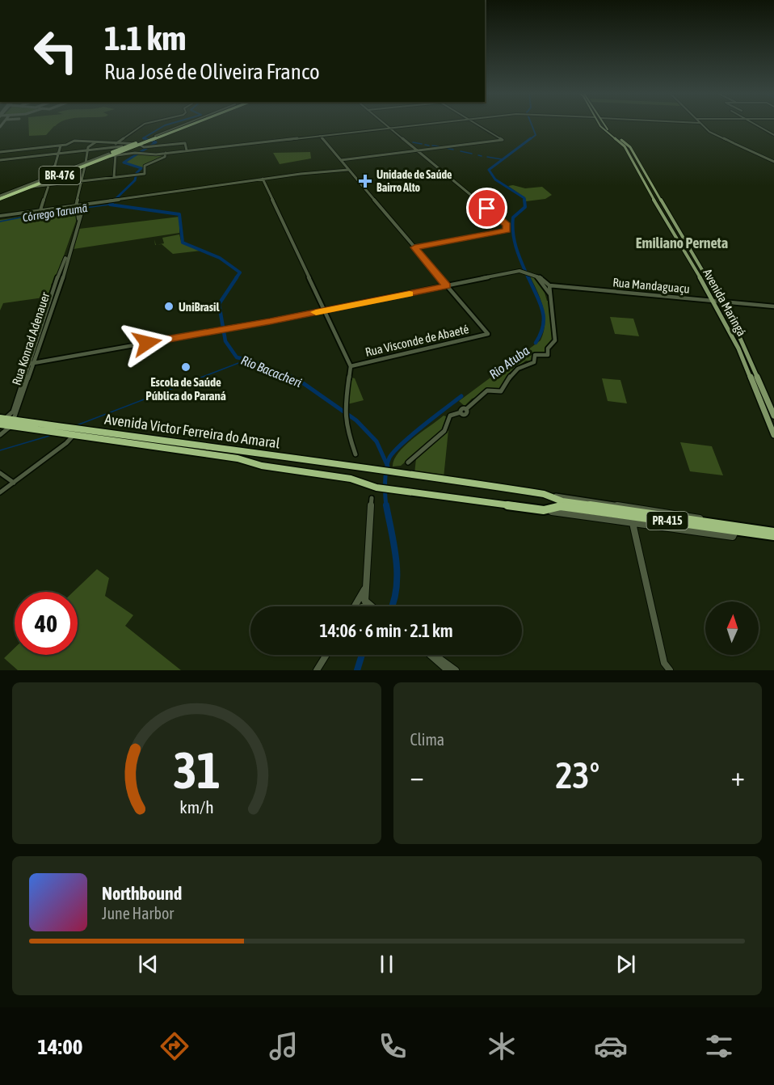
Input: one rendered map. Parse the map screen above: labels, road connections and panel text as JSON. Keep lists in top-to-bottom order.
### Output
{
  "streets": {
    "highway": ["BR-476", "Avenida Victor Ferreira do Amaral", "PR-415"],
    "main road": ["Avenida Maringá"],
    "street": ["Rua Mandaguaçu", "Rua Konrad Adenauer", "Rua Visconde de Abaeté"]
  },
  "crossings": [
    ["Rua Mandaguaçu", "Avenida Maringá"],
    ["Rua Konrad Adenauer", "Avenida Victor Ferreira do Amaral"],
    ["Avenida Victor Ferreira do Amaral", "PR-415"]
  ],
  "districts": ["Emiliano Perneta"],
  "water": ["Córrego Tarumã", "Rio Atuba", "Rio Bacacheri"],
  "places": {
    "health": ["Unidade de Saúde Bairro Alto"],
    "other": ["UniBrasil", "Escola de Saúde Pública do Paraná"]
  },
  "north": "top",
  "page": {
    "turn": ["1.1 km", "Rua José de Oliveira Franco"],
    "limit": "40",
    "trip": "14:06 · 6 min · 2.1 km",
    "tile": "Clima",
    "heat": ["−", "23°", "+"],
    "song": ["Northbound", "June Harbor"],
    "tabs": "14:00",
    "gauge": ["31", "km/h"]
  }
}
